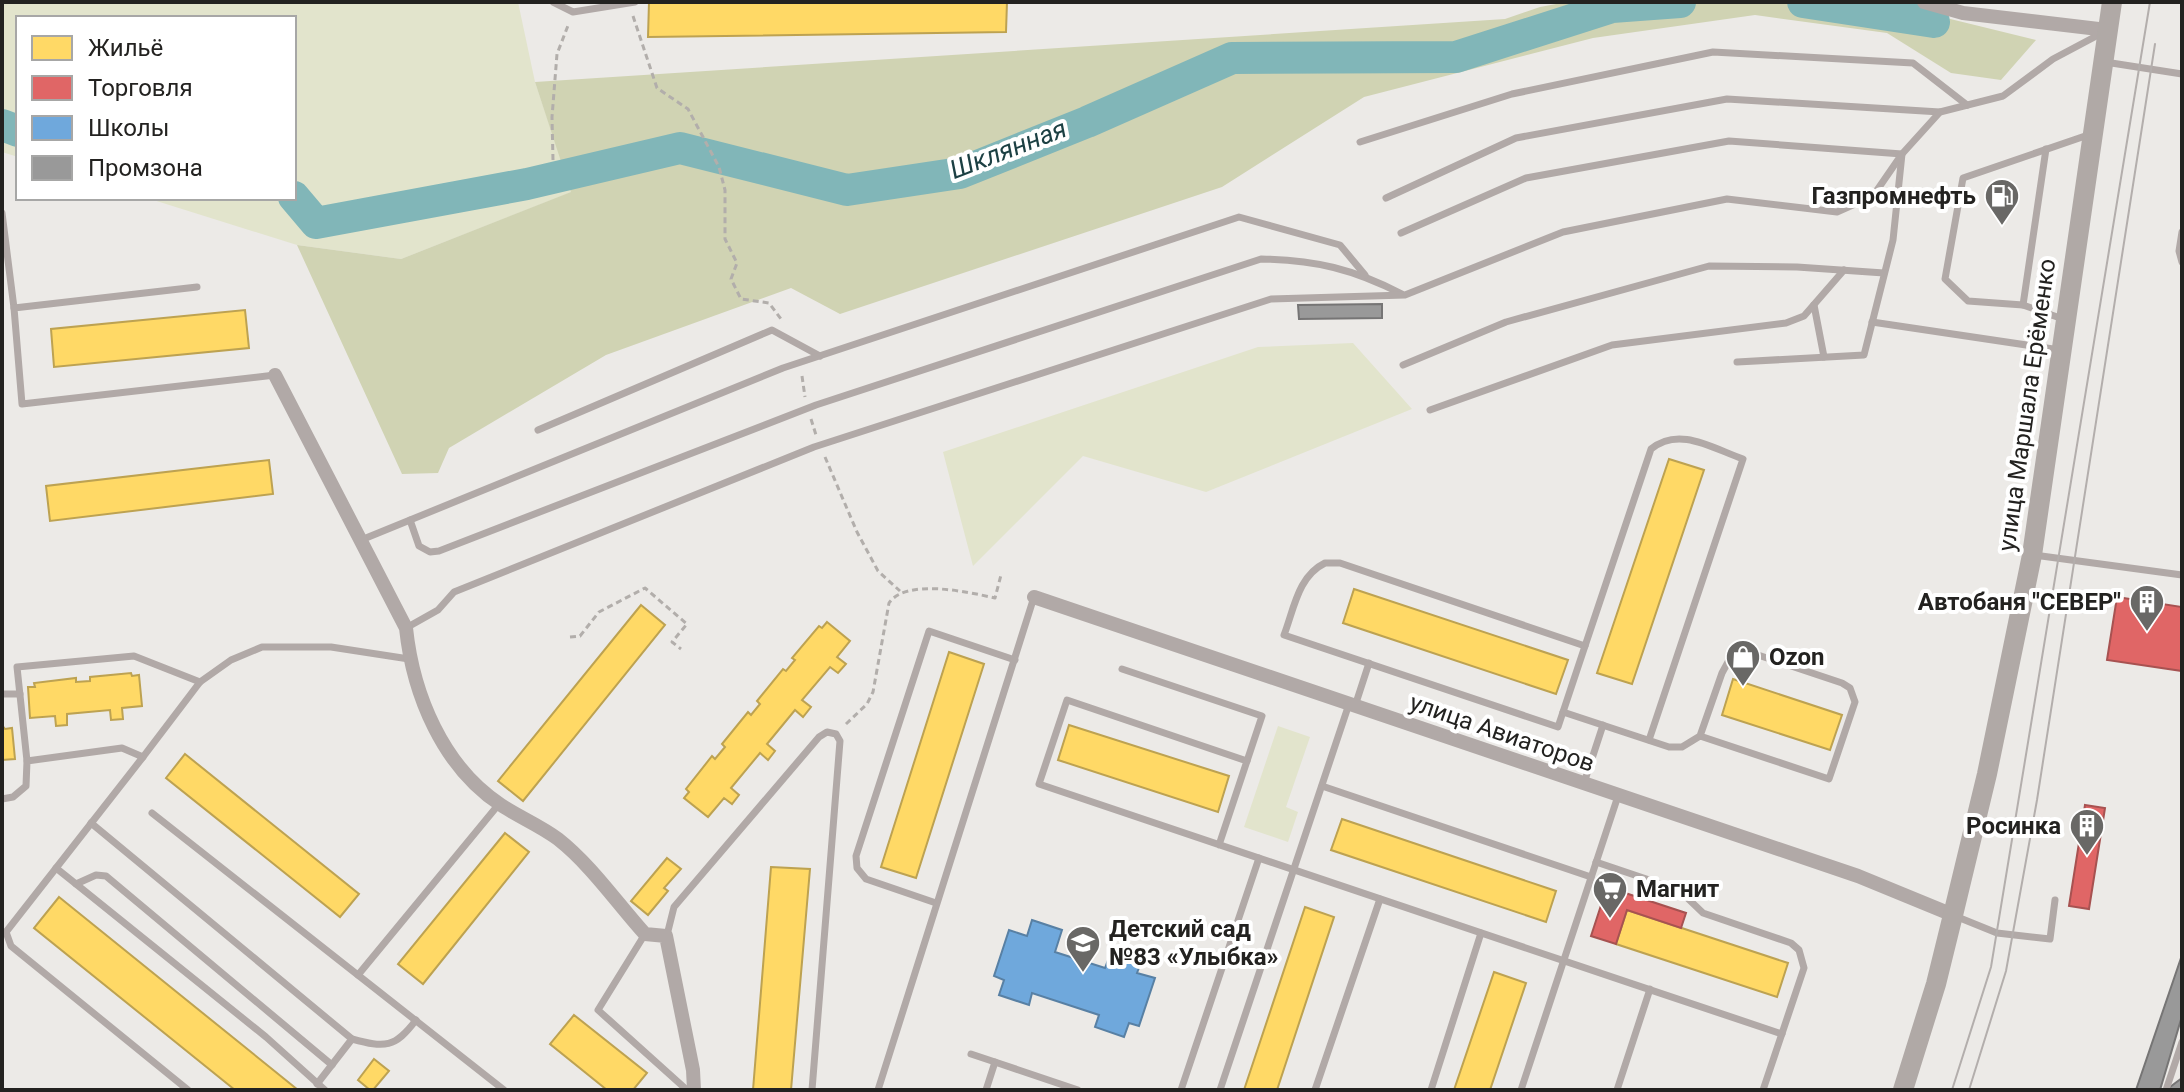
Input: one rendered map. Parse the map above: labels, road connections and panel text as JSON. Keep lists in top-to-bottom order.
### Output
{
  "streets": {
    "main road": ["улица Маршала Ерёменко"],
    "street": ["улица Авиаторов"]
  },
  "crossings": [
    ["улица Маршала Ерёменко", "улица Авиаторов"]
  ],
  "water": ["Шклянная"],
  "places": {
    "fuel station": ["Газпромнефть"],
    "building": ["Автобаня \"СЕВЕР\"", "Росинка"],
    "shop": ["Ozon"],
    "supermarket": ["Магнит"],
    "school or university": ["Детский сад №83 «Улыбка»"]
  },
  "legend": [
    "Жильё",
    "Торговля",
    "Школы",
    "Промзона"
  ]
}
